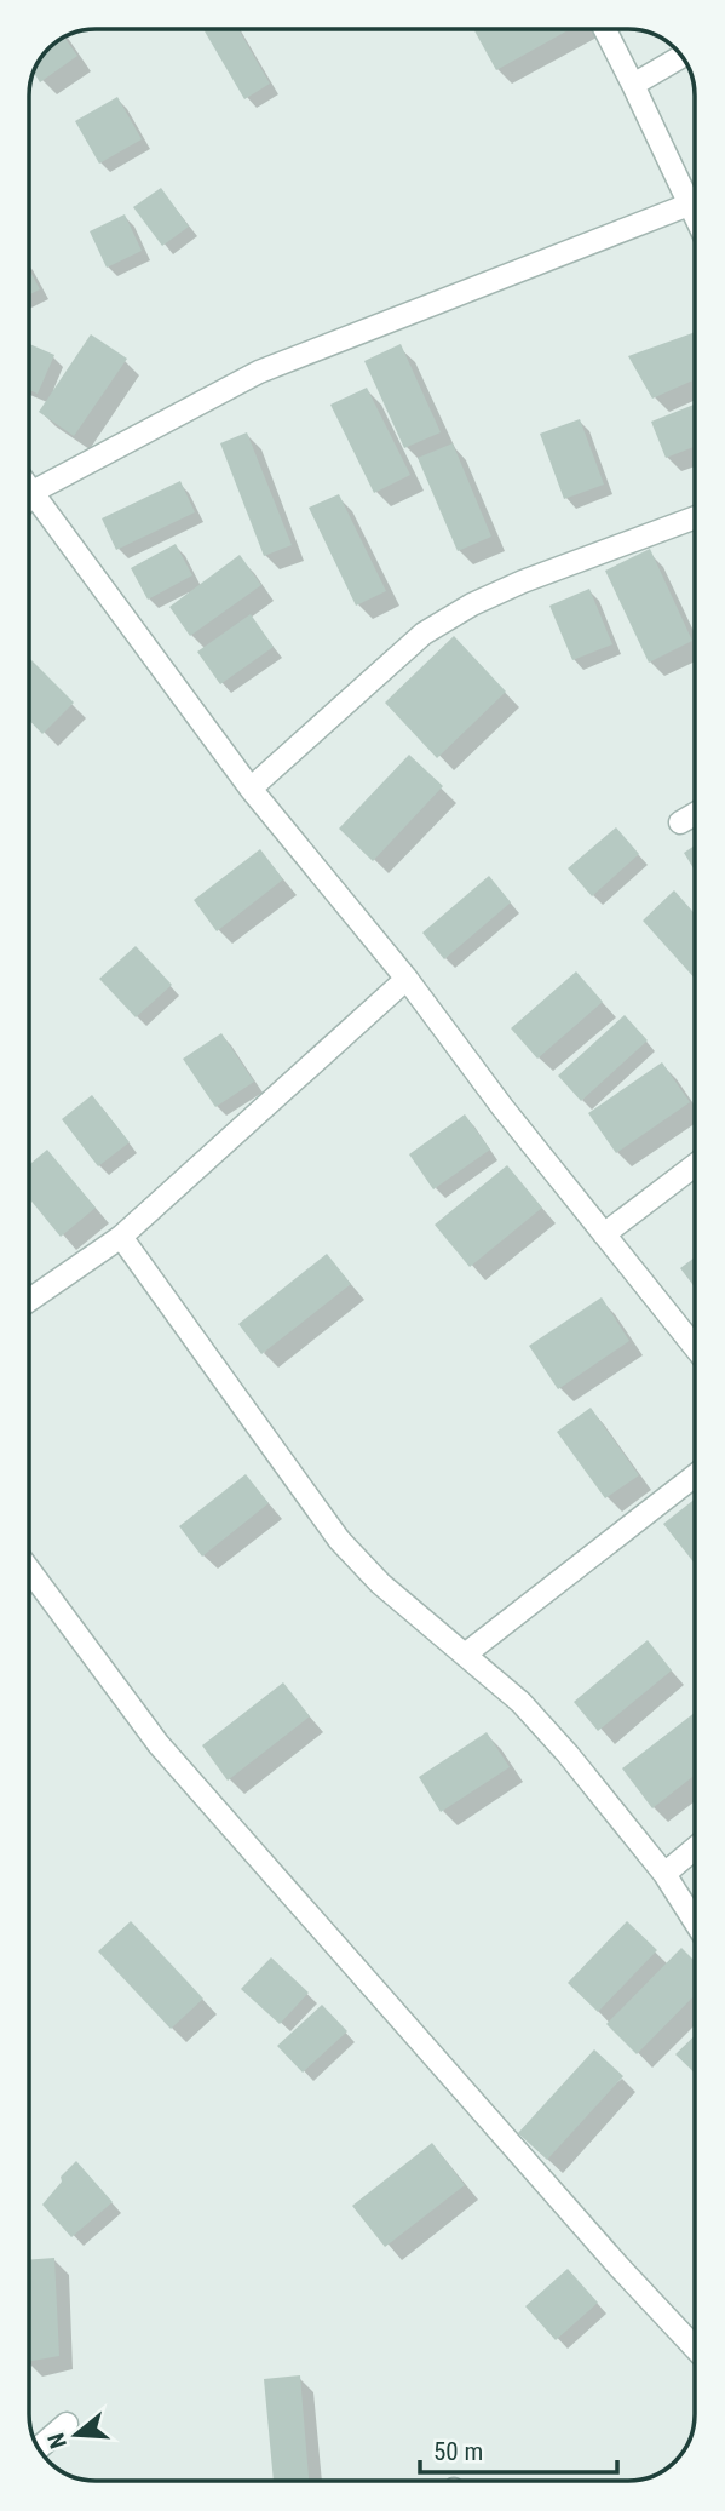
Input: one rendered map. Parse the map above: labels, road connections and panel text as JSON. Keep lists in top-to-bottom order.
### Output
{
  "scale_bar": "50 m",
  "north": "left"
}
